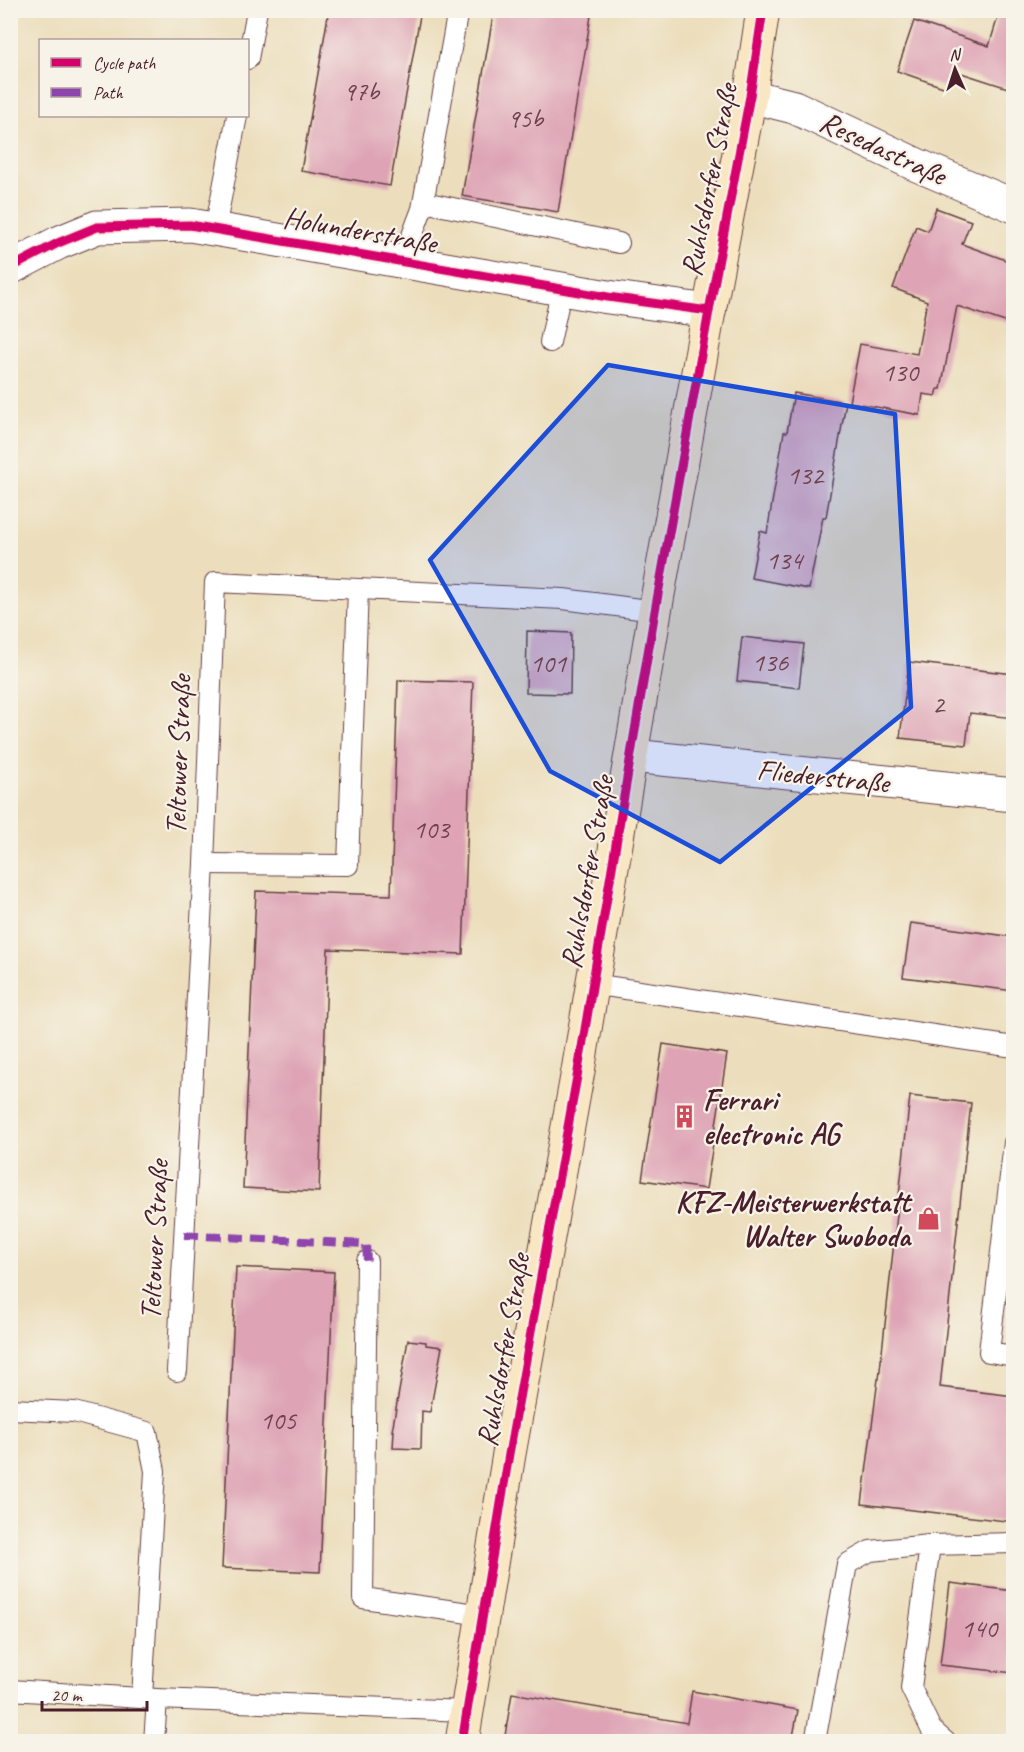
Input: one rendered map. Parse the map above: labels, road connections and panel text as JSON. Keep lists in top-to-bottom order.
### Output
{
  "streets": {
    "main road": ["Ruhlsdorfer Straße"],
    "street": ["Resedastraße", "Holunderstraße", "Fliederstraße"],
    "lane": ["Teltower Straße"]
  },
  "crossings": [
    ["Resedastraße", "Ruhlsdorfer Straße"],
    ["Ruhlsdorfer Straße", "Holunderstraße"],
    ["Ruhlsdorfer Straße", "Teltower Straße"],
    ["Ruhlsdorfer Straße", "Fliederstraße"]
  ],
  "places": {
    "building": ["Ferrari electronic AG"],
    "shop": ["KFZ-Meisterwerkstatt Walter Swoboda"]
  },
  "house_numbers": [
    "97b",
    "95b",
    "130",
    "132",
    "134",
    "136",
    "101",
    "2",
    "103",
    "105",
    "140"
  ],
  "legend": ["Cycle path", "Path"],
  "scale_bar": "20 m",
  "north": "top"
}
